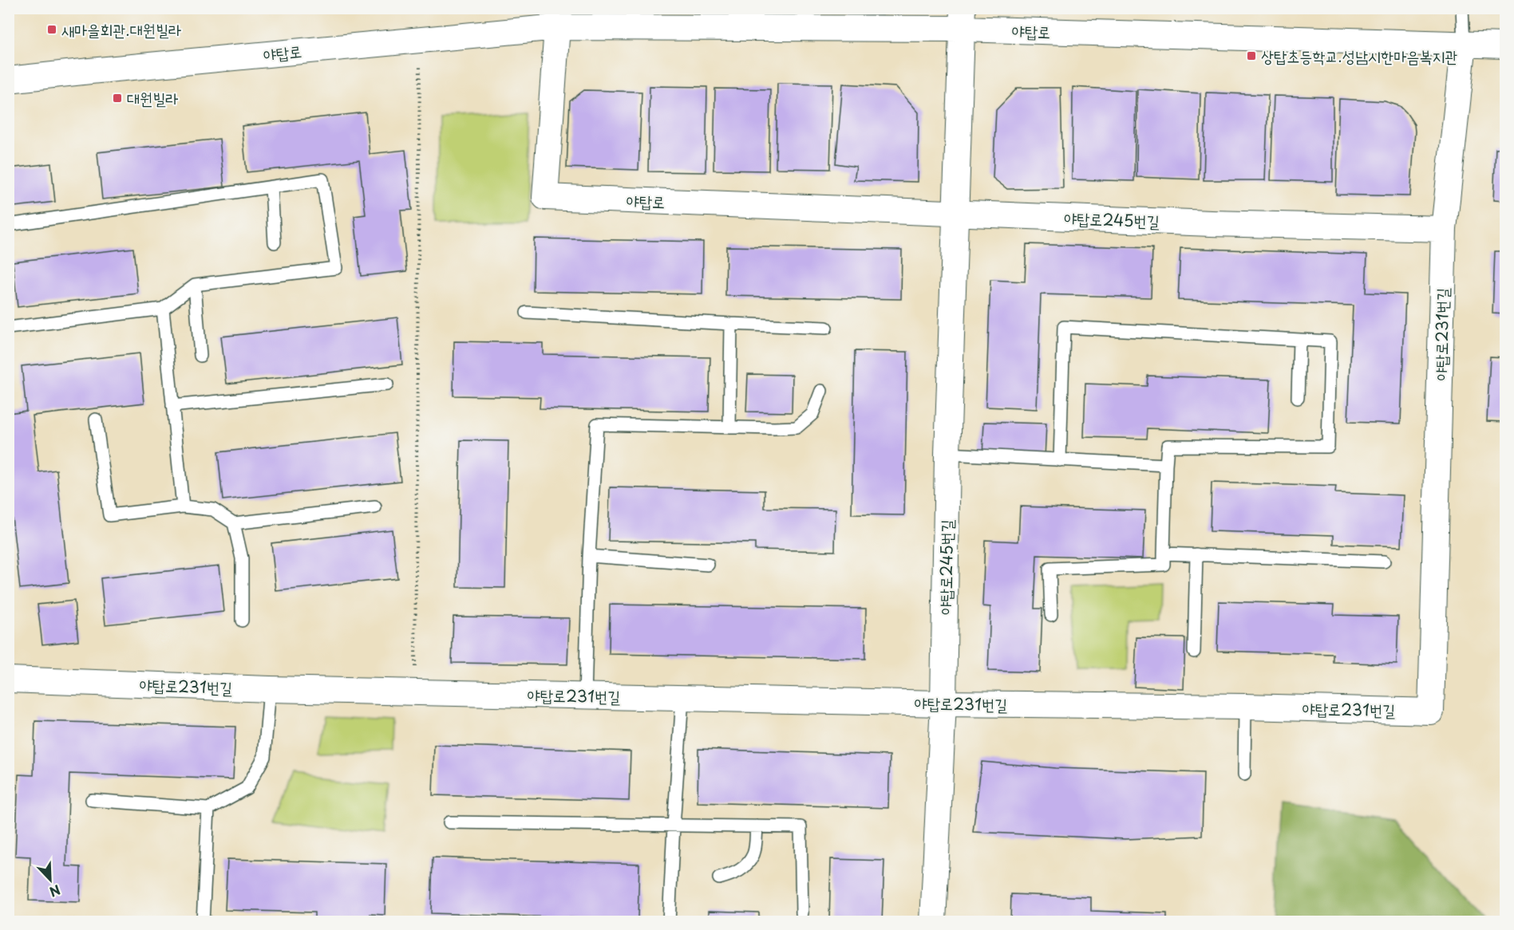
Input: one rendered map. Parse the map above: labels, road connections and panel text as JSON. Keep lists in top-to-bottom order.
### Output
{
  "streets": {
    "street": ["야탑로", "야탑로245번길", "야탑로231번길"]
  },
  "crossings": [
    ["야탑로", "야탑로245번길"],
    ["야탑로", "야탑로231번길"],
    ["야탑로245번길", "야탑로231번길"]
  ],
  "places": {
    "transit": ["새마을회관.대원빌라", "상탑초등학교.성남시한마음복지관", "대원빌라"]
  },
  "north": "bottom right"
}
